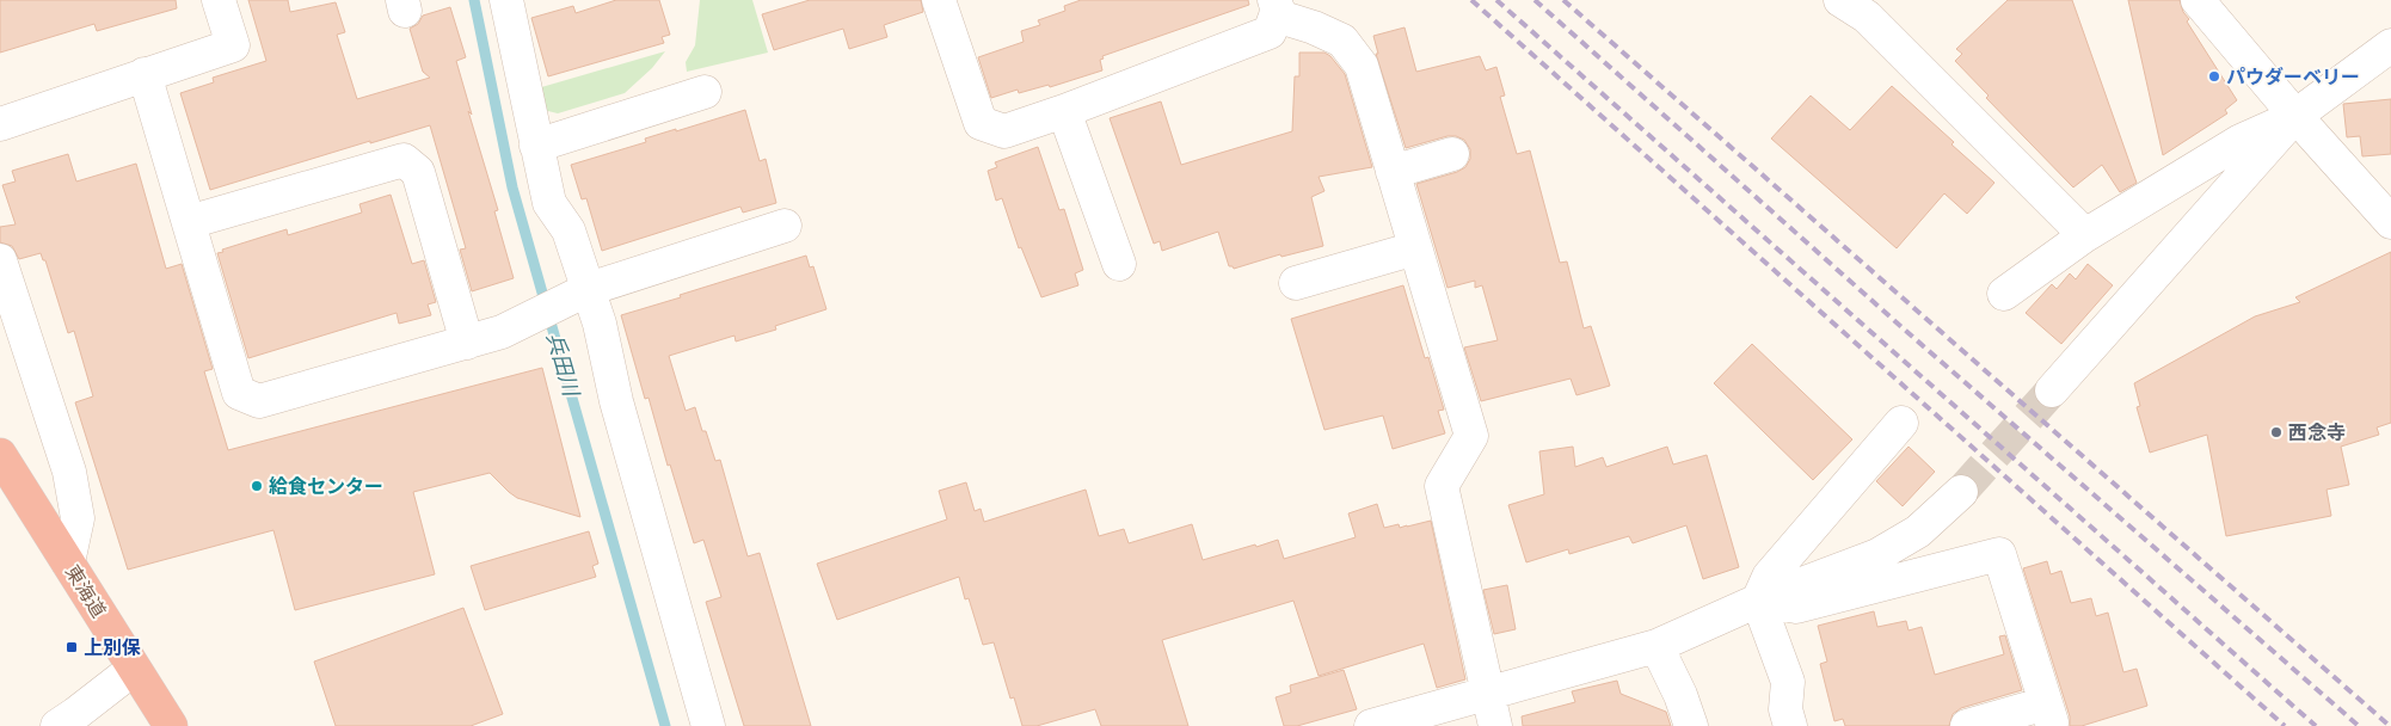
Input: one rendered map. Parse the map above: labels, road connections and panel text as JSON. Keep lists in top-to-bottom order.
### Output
{
  "streets": {
    "highway": ["東海道"]
  },
  "water": ["兵田川"],
  "places": {
    "other": ["パウダーベリー", "西念寺", "給食センター"],
    "transit": ["上別保"]
  }
}
